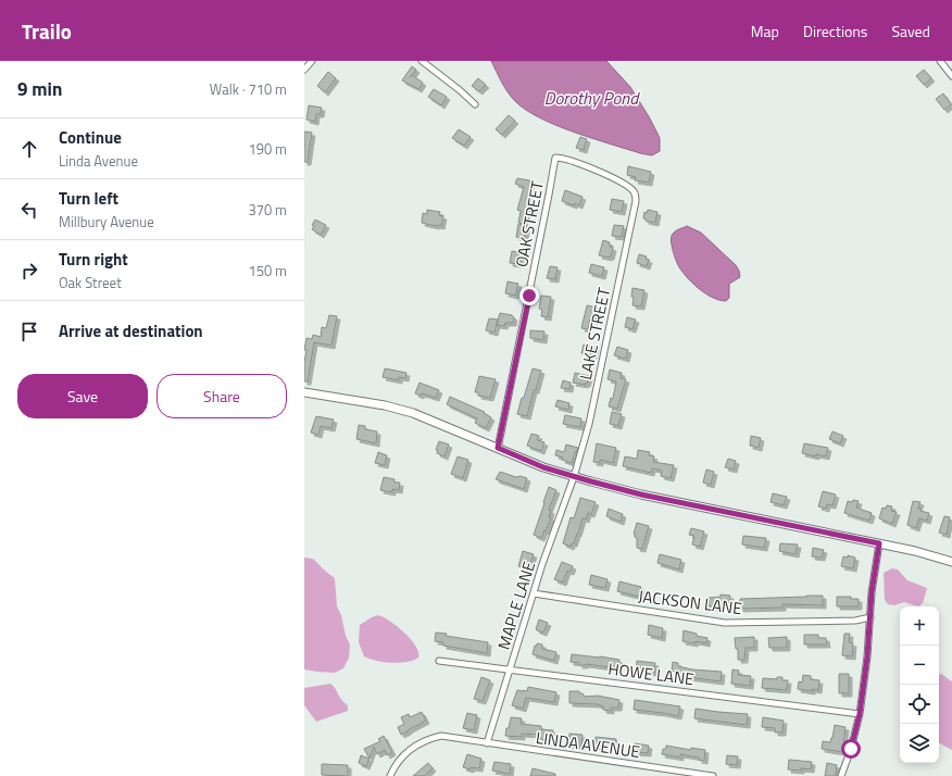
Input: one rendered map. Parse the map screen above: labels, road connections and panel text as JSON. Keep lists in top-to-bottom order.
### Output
{
  "streets": {
    "street": [
      "OAK STREET",
      "LAKE STREET",
      "JACKSON LANE",
      "MAPLE LANE",
      "HOWE LANE",
      "LINDA AVENUE"
    ]
  },
  "crossings": [
    ["OAK STREET", "LAKE STREET"],
    ["LAKE STREET", "MAPLE LANE"],
    ["JACKSON LANE", "MAPLE LANE"],
    ["MAPLE LANE", "HOWE LANE"],
    ["MAPLE LANE", "LINDA AVENUE"]
  ],
  "water": ["Dorothy Pond"],
  "page": {
    "header": "Trailo",
    "nav": ["Map", "Directions", "Saved"],
    "heading": ["9 min", "Walk · 710 m"],
    "list": [
      ["Continue", "Linda Avenue", "190 m"],
      ["Turn left", "Millbury Avenue", "370 m"],
      ["Turn right", "Oak Street", "150 m"],
      "Arrive at destination"
    ],
    "buttons": ["Save", "Share"],
    "map_buttons": ["+", "−"]
  }
}
